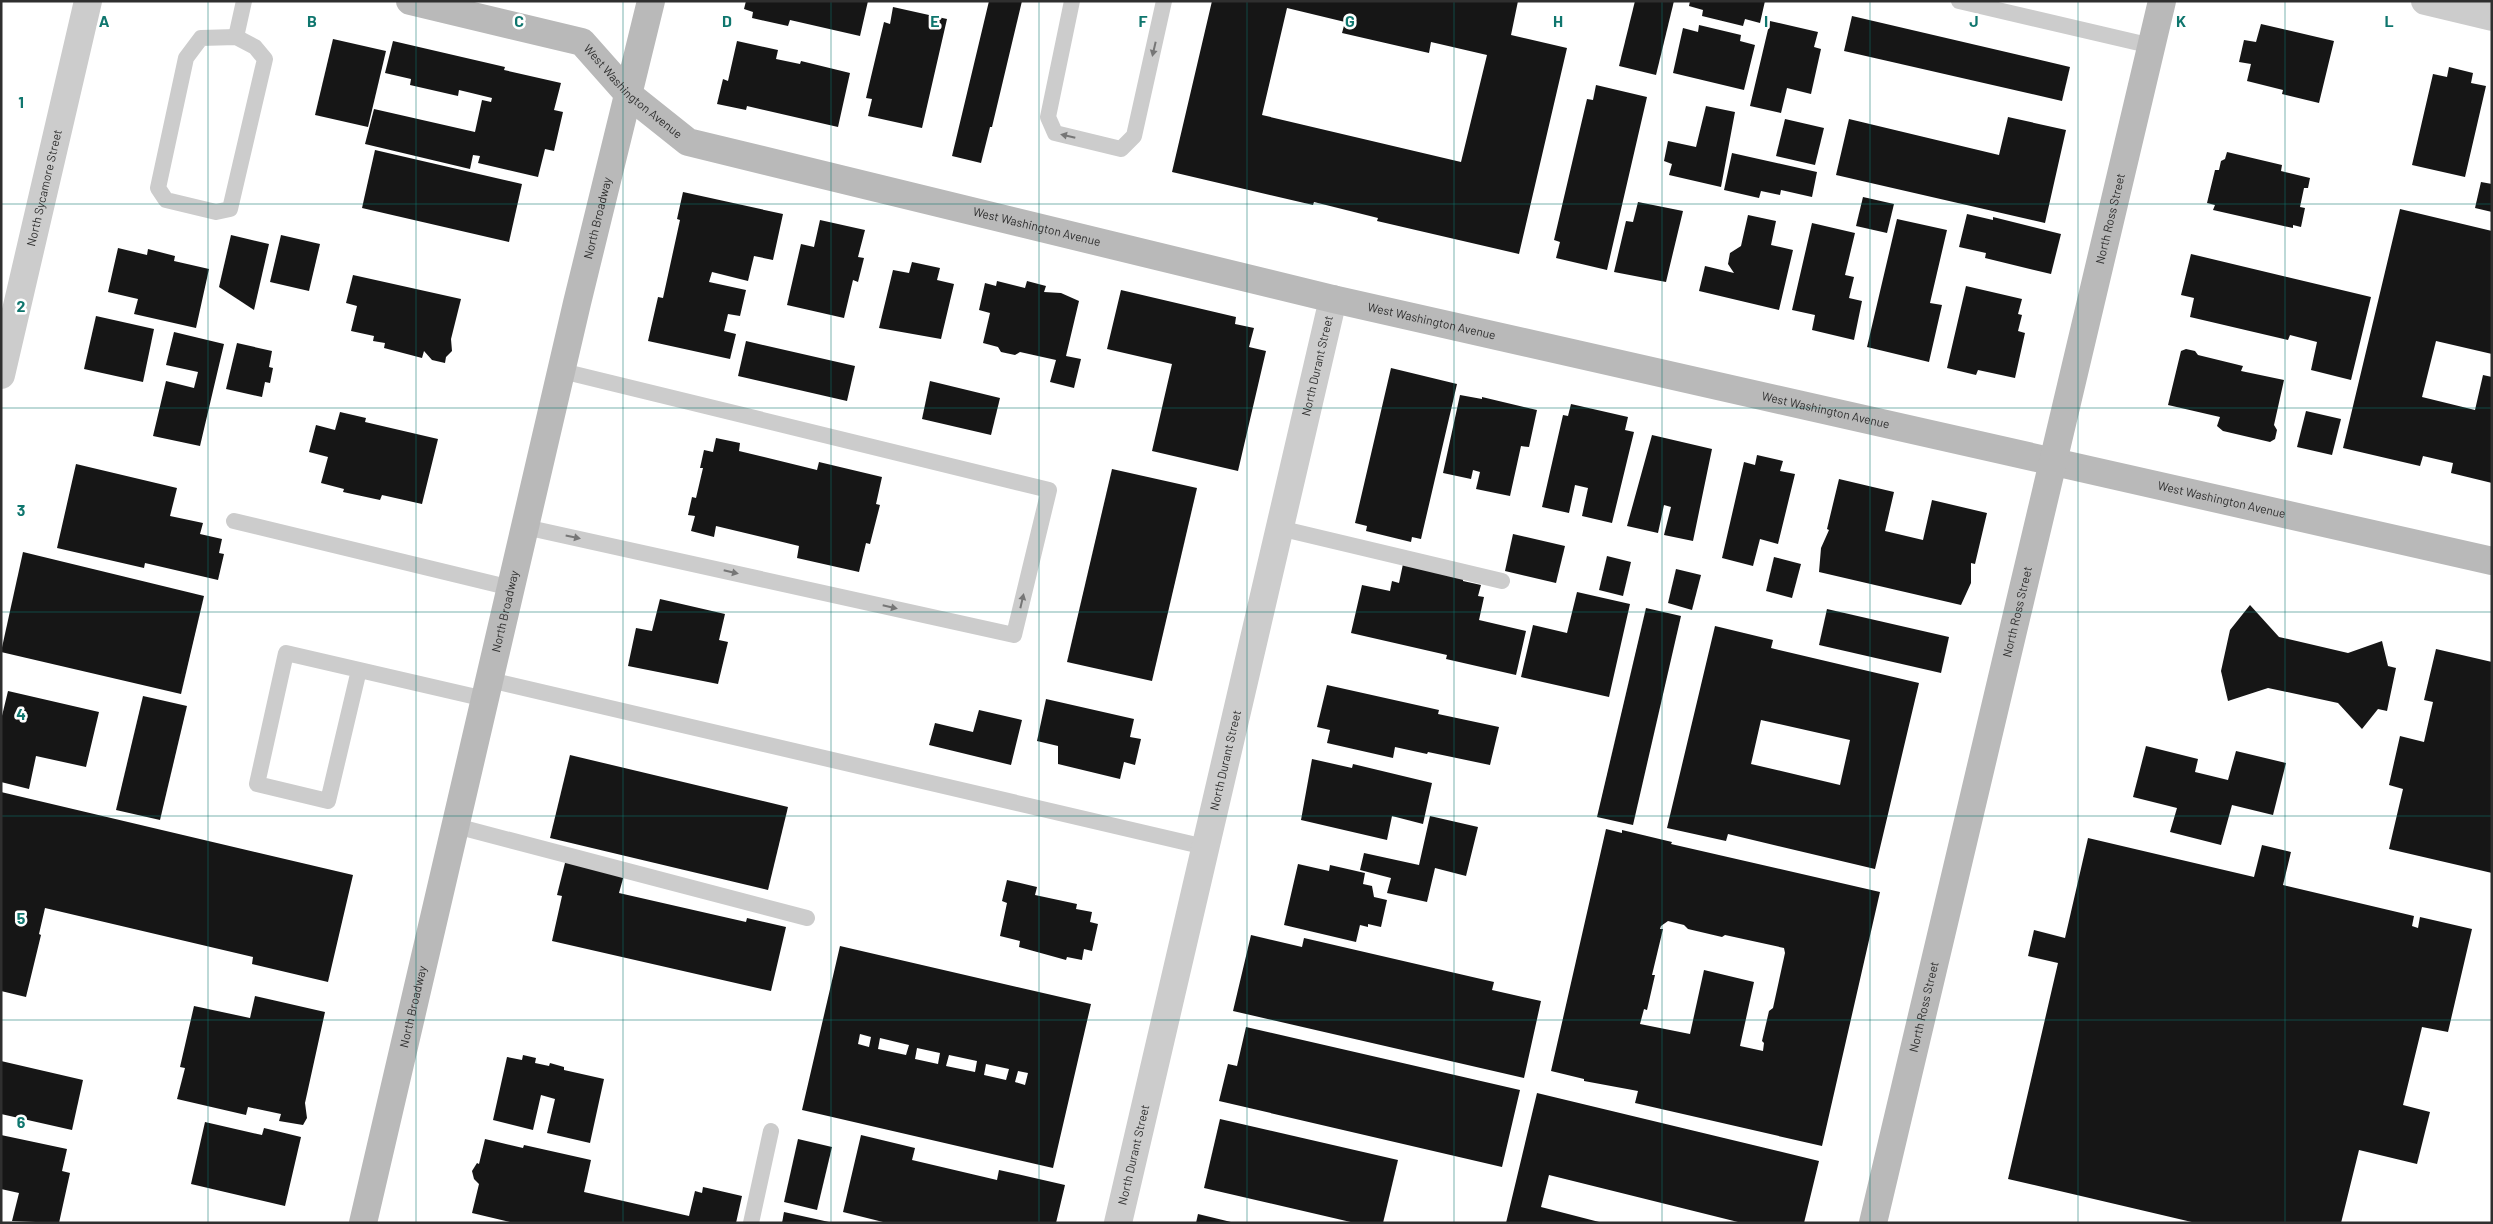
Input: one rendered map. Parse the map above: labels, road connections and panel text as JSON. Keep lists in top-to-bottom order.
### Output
{
  "streets": {
    "street": [
      "West Washington Avenue",
      "North Sycamore Street",
      "North Broadway",
      "North Ross Street",
      "North Durant Street"
    ]
  },
  "crossings": [
    ["West Washington Avenue", "North Broadway"],
    ["West Washington Avenue", "North Ross Street"],
    ["West Washington Avenue", "North Durant Street"]
  ],
  "grid": {
    "columns": [
      "A",
      "B",
      "C",
      "D",
      "E",
      "F",
      "G",
      "H",
      "I",
      "J",
      "K",
      "L"
    ],
    "rows": [
      "1",
      "2",
      "3",
      "4",
      "5",
      "6"
    ]
  }
}
